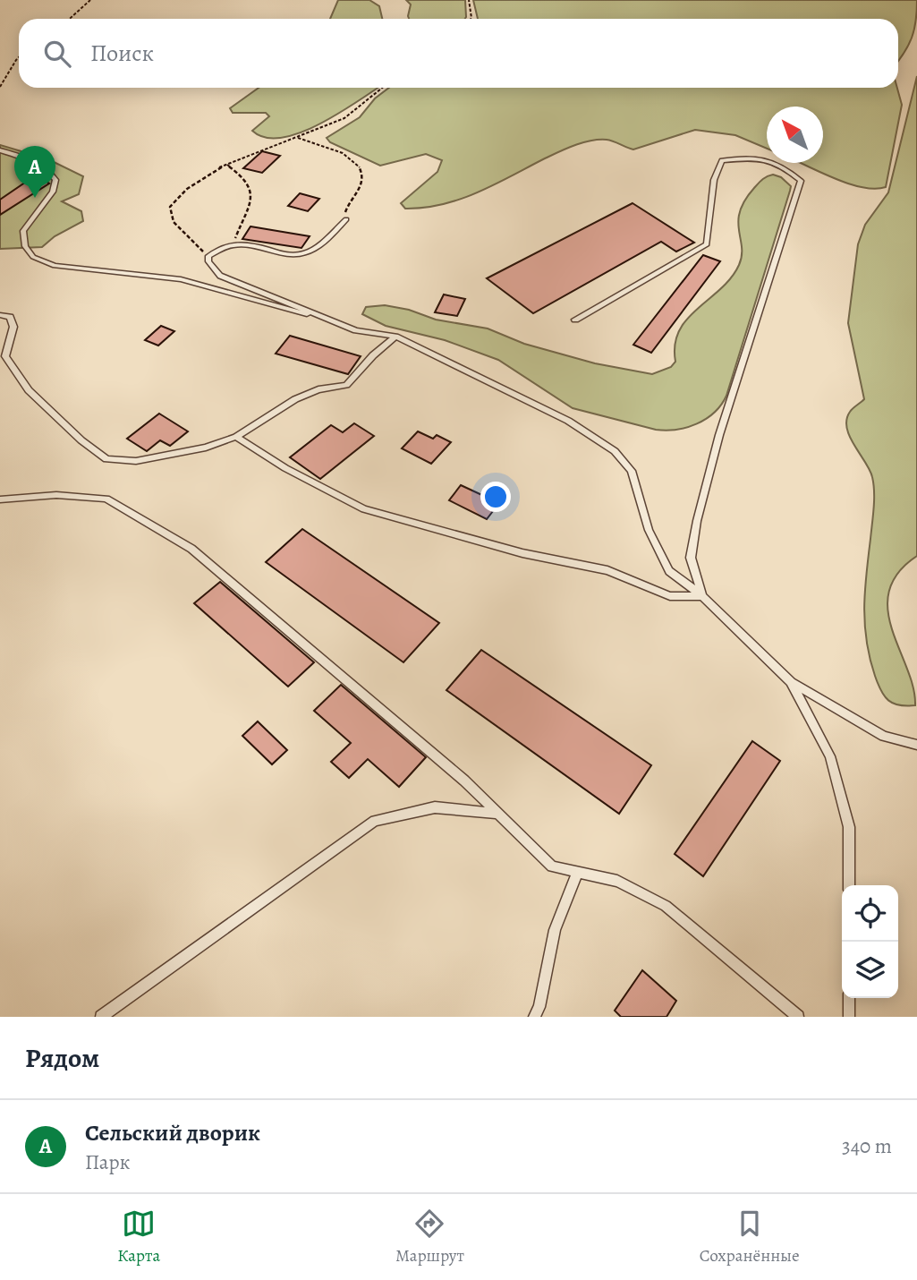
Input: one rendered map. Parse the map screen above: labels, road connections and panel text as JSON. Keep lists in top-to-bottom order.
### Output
{
  "north": "top left",
  "page": {
    "search": "Поиск",
    "pins": "A",
    "heading": "Рядом",
    "list": [
      {
        "mark": "A",
        "name": "Сельский дворик",
        "note": "Парк",
        "value": "340 m"
      }
    ],
    "nav": ["Карта", "Маршрут", "Сохранённые"]
  }
}
